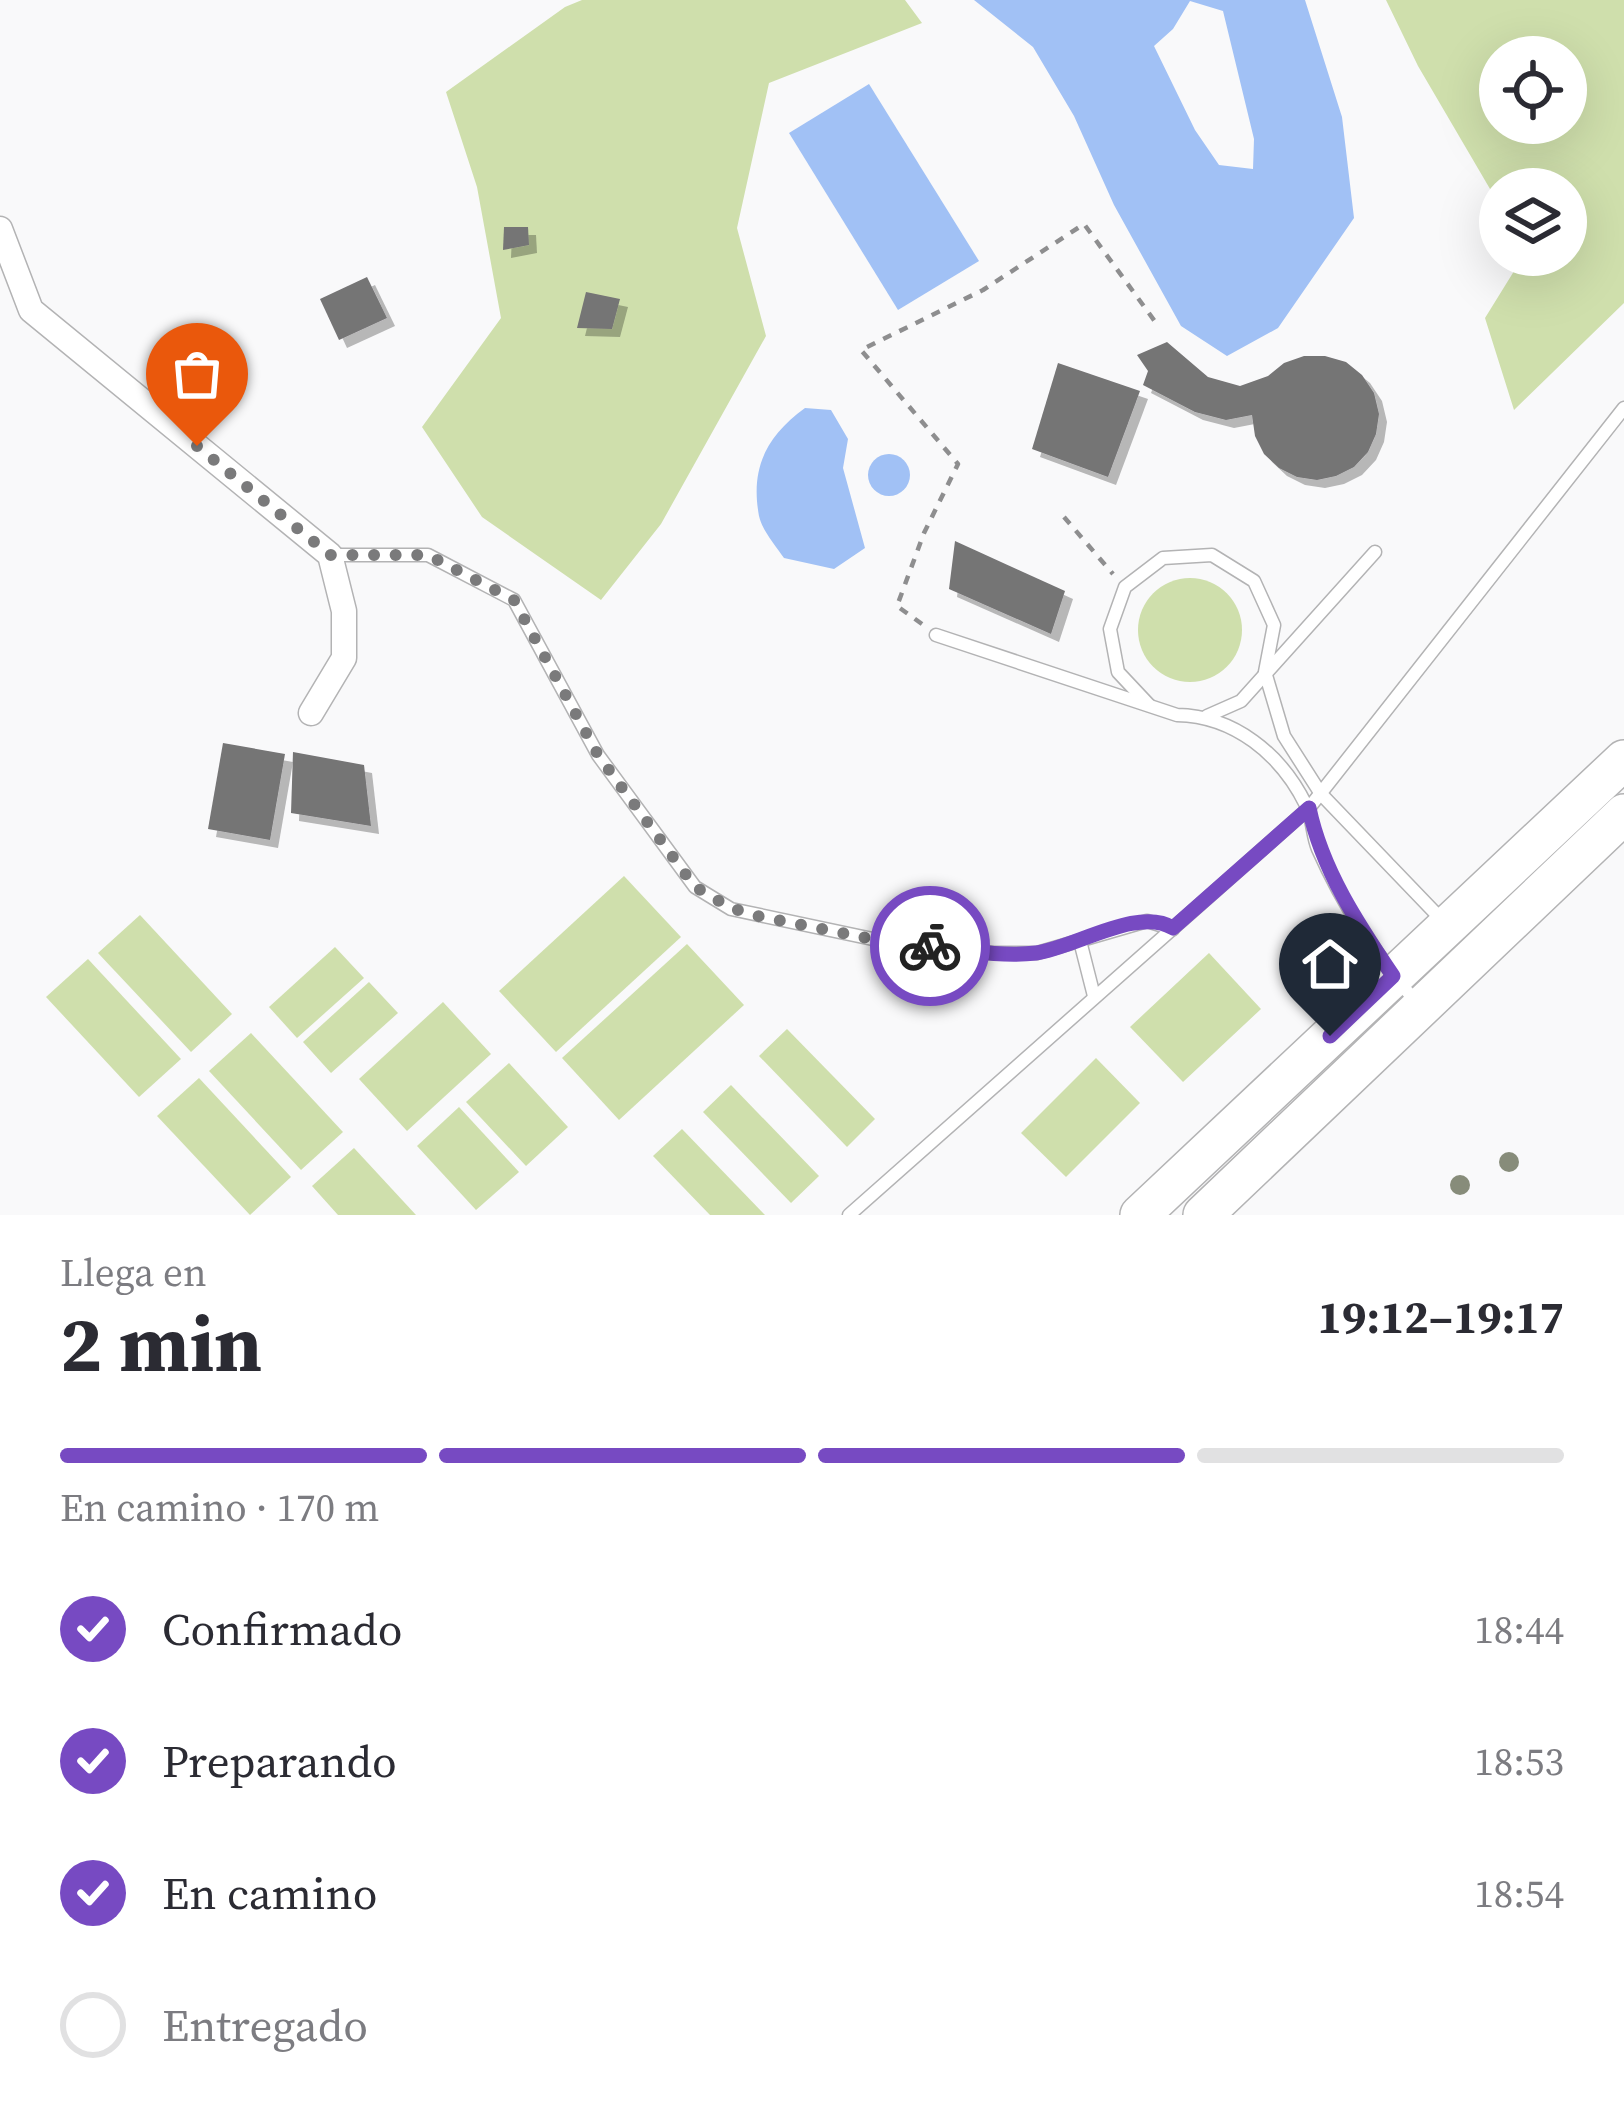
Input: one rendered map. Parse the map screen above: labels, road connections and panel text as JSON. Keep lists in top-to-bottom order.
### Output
{
  "page": {
    "heading": ["2 min", "Llega en", "19:12–19:17"],
    "bar": "En camino · 170 m",
    "list": [
      ["Confirmado", "18:44"],
      ["Preparando", "18:53"],
      ["En camino", "18:54"],
      "Entregado"
    ]
  }
}
